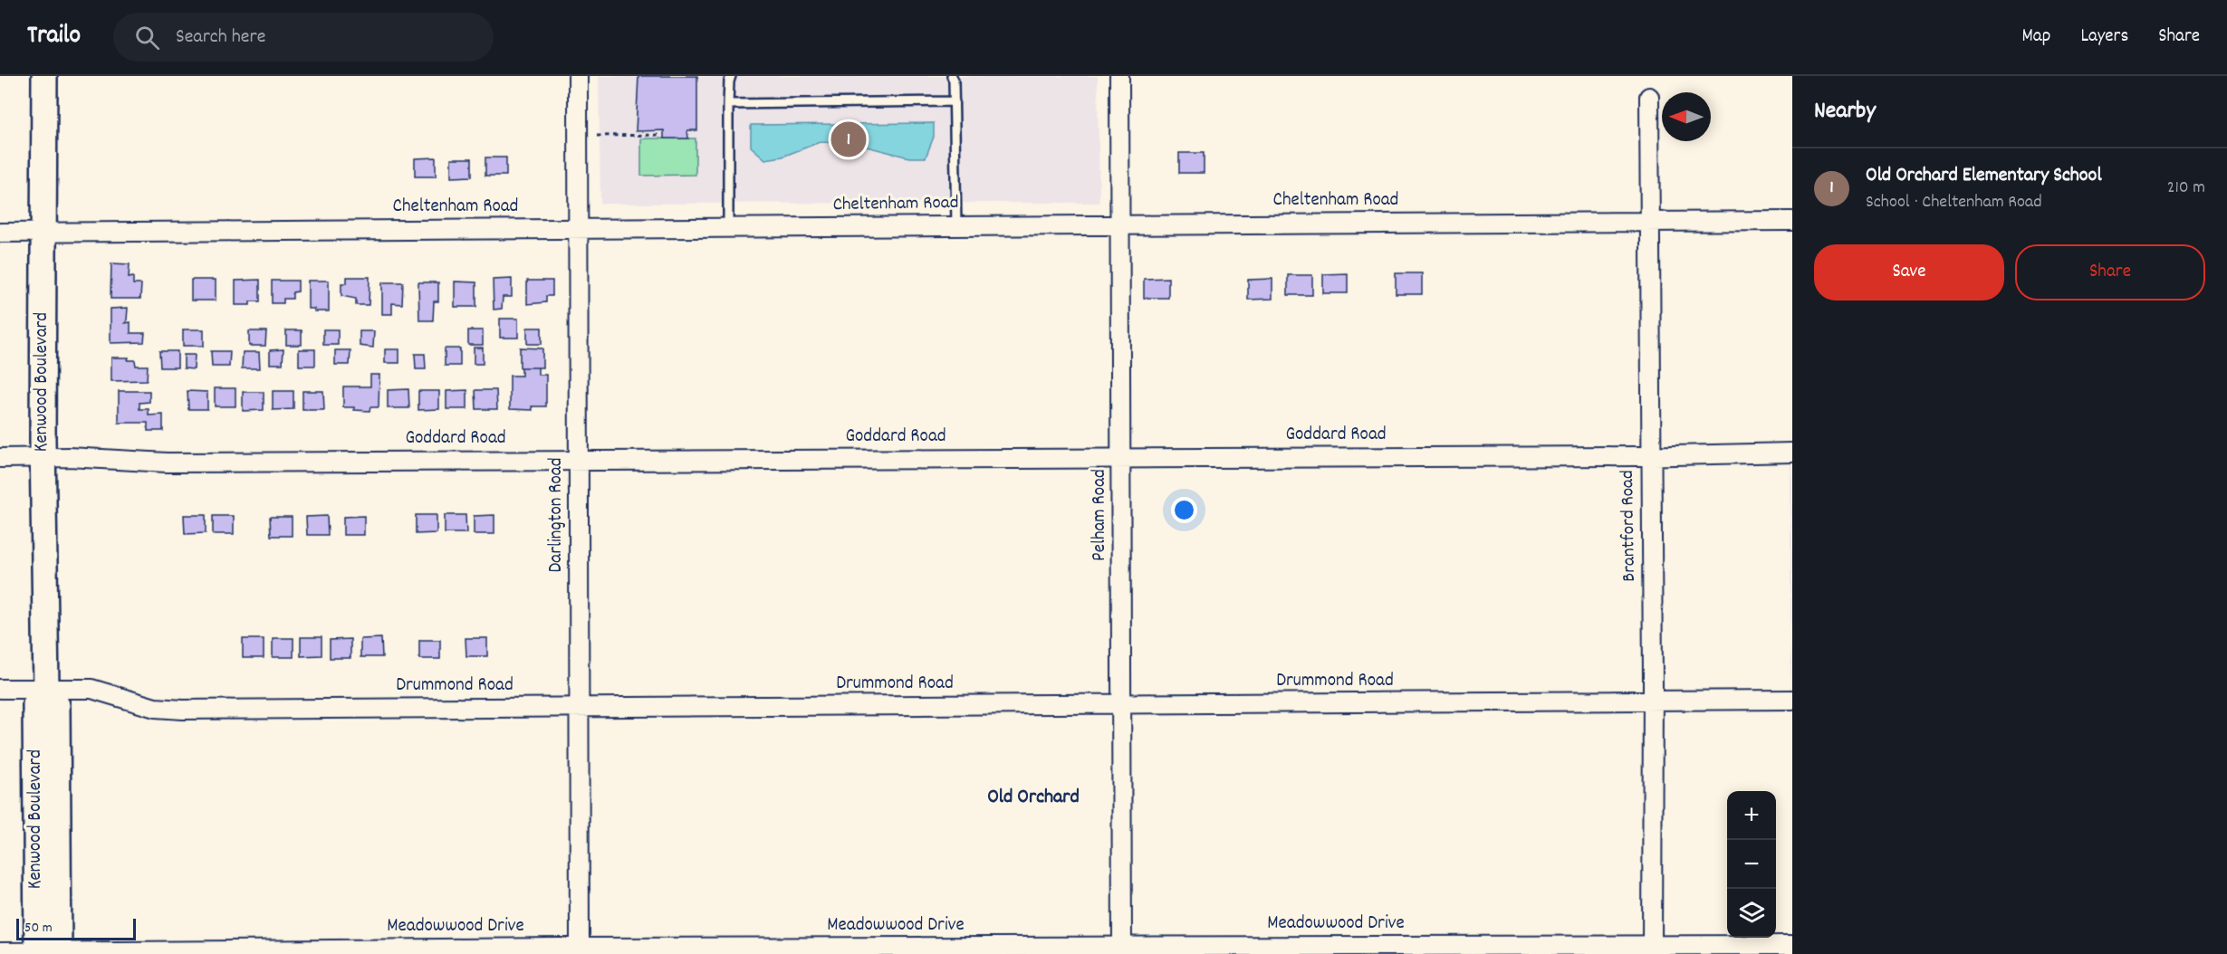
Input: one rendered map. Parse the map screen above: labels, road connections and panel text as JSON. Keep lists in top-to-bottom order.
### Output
{
  "streets": {
    "street": [
      "Cheltenham Road",
      "Kenwood Boulevard",
      "Goddard Road",
      "Darlington Road",
      "Pelham Road",
      "Brantford Road",
      "Drummond Road",
      "Meadowwood Drive"
    ]
  },
  "crossings": [
    ["Cheltenham Road", "Kenwood Boulevard"],
    ["Cheltenham Road", "Darlington Road"],
    ["Cheltenham Road", "Pelham Road"],
    ["Cheltenham Road", "Brantford Road"],
    ["Kenwood Boulevard", "Goddard Road"],
    ["Kenwood Boulevard", "Drummond Road"],
    ["Kenwood Boulevard", "Meadowwood Drive"],
    ["Goddard Road", "Darlington Road"],
    ["Goddard Road", "Pelham Road"],
    ["Goddard Road", "Brantford Road"],
    ["Darlington Road", "Drummond Road"],
    ["Darlington Road", "Meadowwood Drive"],
    ["Pelham Road", "Drummond Road"],
    ["Pelham Road", "Meadowwood Drive"],
    ["Brantford Road", "Drummond Road"],
    ["Brantford Road", "Meadowwood Drive"]
  ],
  "districts": ["Old Orchard"],
  "scale_bar": "50 m",
  "north": "left",
  "page": {
    "header": "Trailo",
    "search": "Search here",
    "nav": ["Map", "Layers", "Share"],
    "heading": "Nearby",
    "pins": "1",
    "list": [
      {
        "mark": "1",
        "name": "Old Orchard Elementary School",
        "note": "School · Cheltenham Road",
        "value": "210 m"
      }
    ],
    "buttons": ["Save", "Share"],
    "map_buttons": ["+", "−"],
    "scale": "50 m"
  }
}
